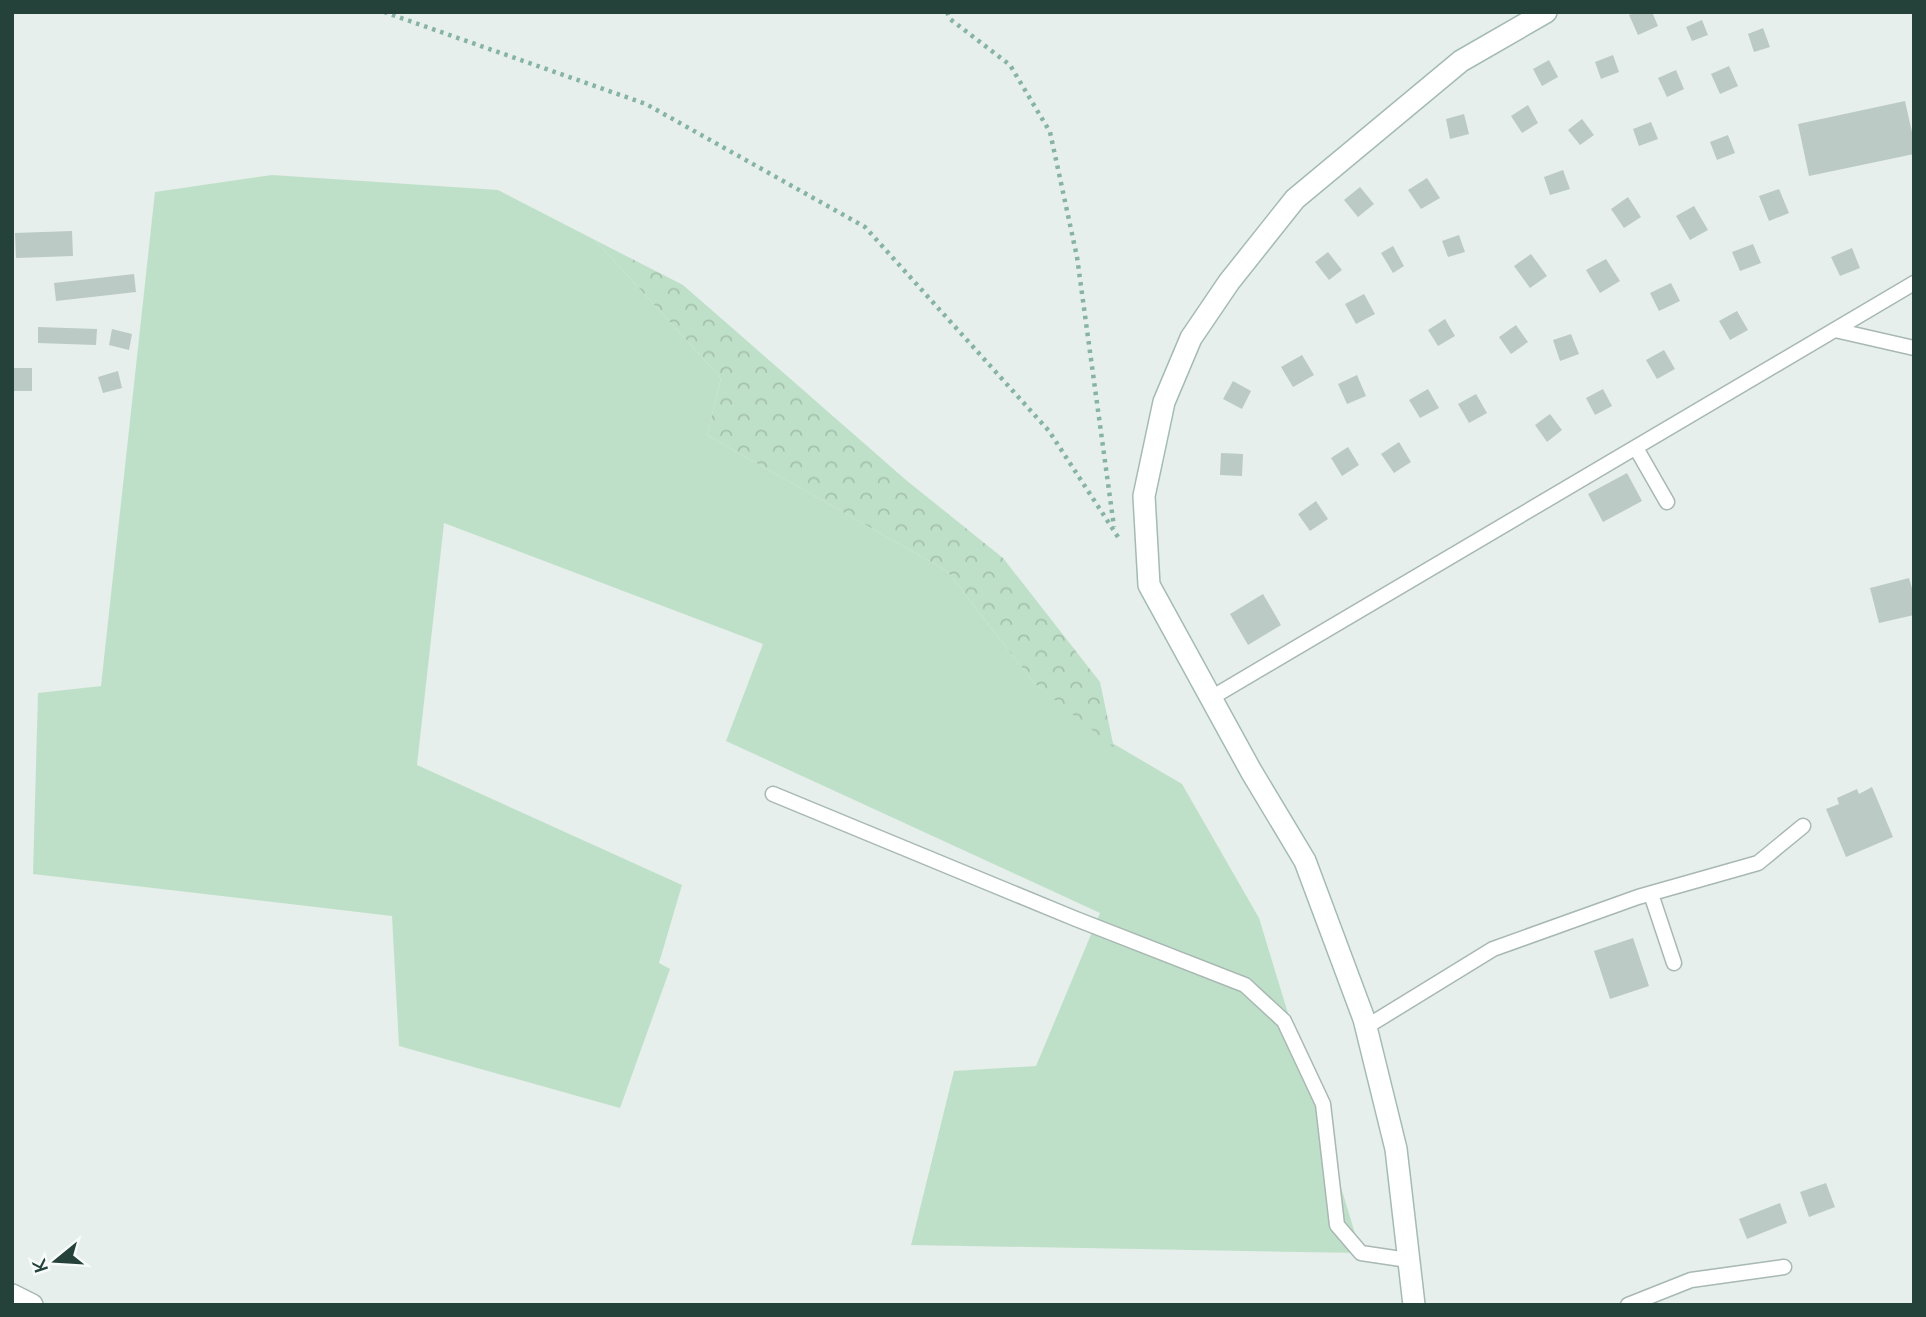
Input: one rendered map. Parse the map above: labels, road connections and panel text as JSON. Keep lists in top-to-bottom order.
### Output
{
  "north": "left"
}
